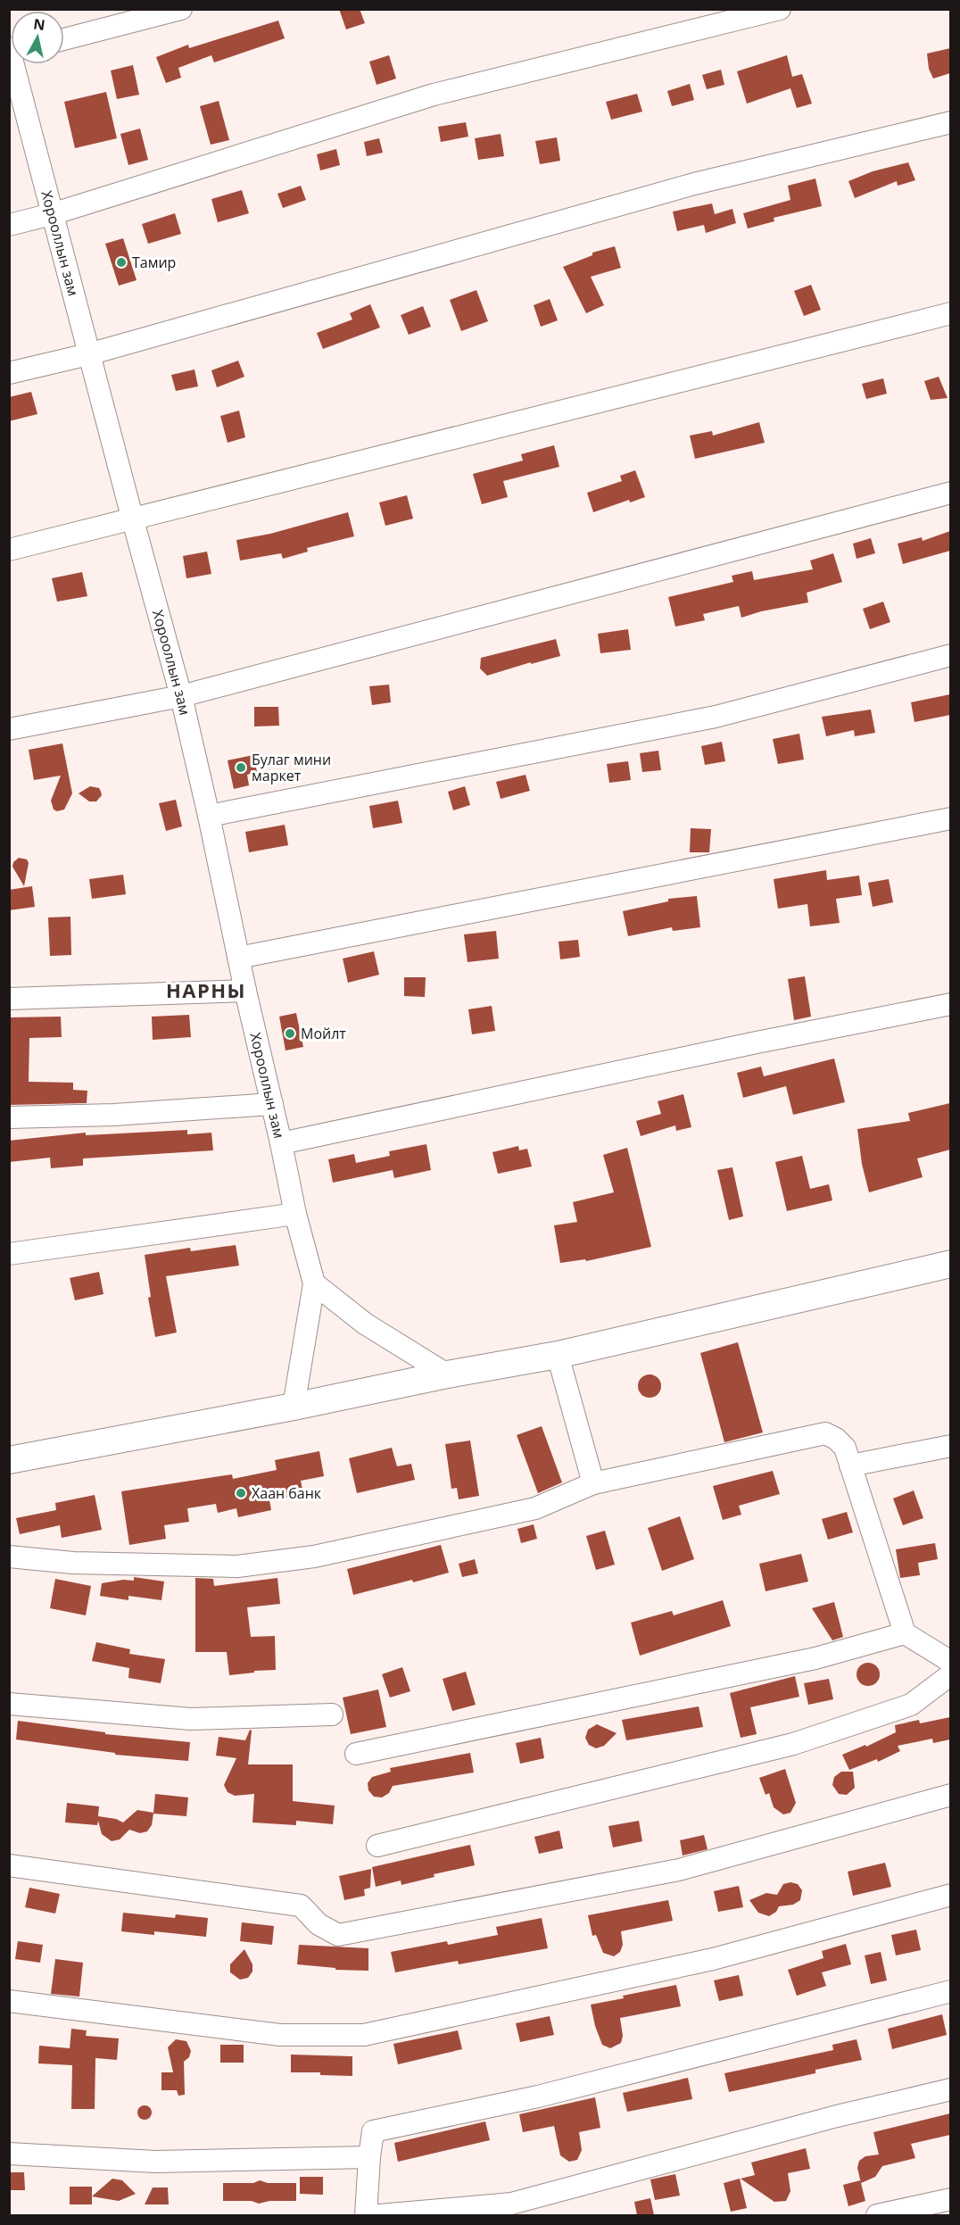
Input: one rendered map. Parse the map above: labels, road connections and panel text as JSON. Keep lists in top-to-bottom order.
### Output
{
  "streets": {
    "street": ["Хорооллын зам"]
  },
  "districts": ["НАРНЫ"],
  "places": [
    "Тамир",
    "Булаг мини маркет",
    "Мойлт",
    "Хаан банк"
  ],
  "north": "top"
}
